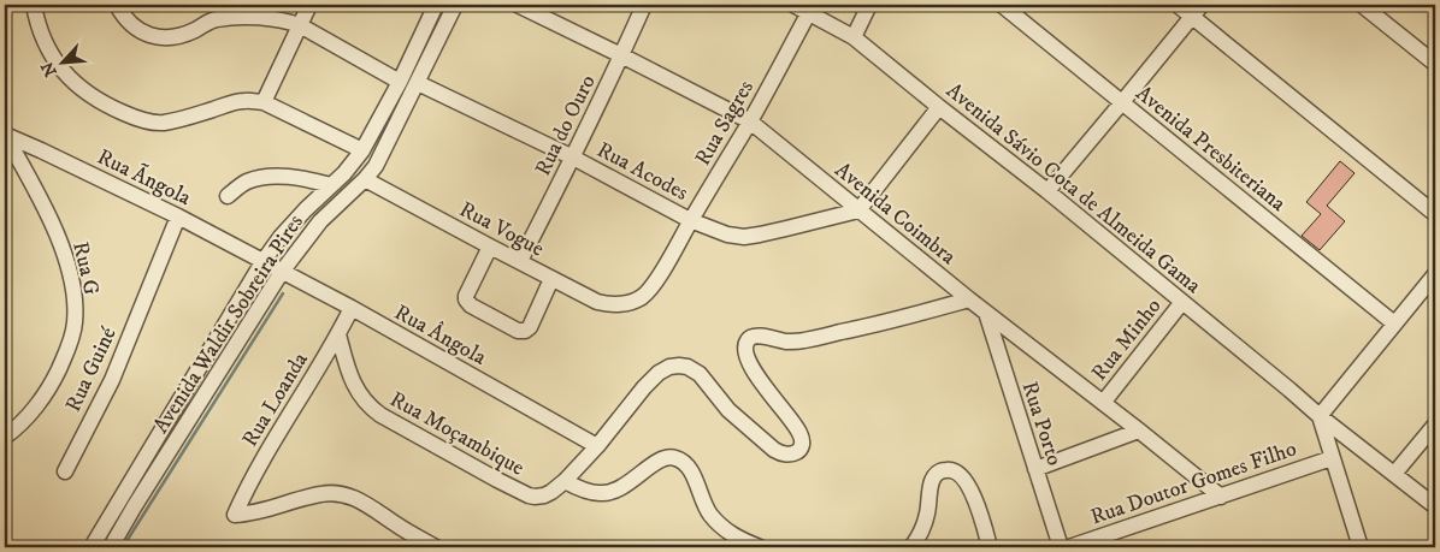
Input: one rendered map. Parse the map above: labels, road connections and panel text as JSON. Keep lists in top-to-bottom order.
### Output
{
  "streets": {
    "street": [
      "Rua Sagres",
      "Rua do Ouro",
      "Avenida Presbiteriana",
      "Rua Acodes",
      "Rua Ãngola",
      "Avenida Sávio Cota de Almeida Gama",
      "Avenida Coimbra",
      "Rua Vogue",
      "Rua G",
      "Avenida Waldir Sobreira Pires",
      "Rua Ângola",
      "Rua Minho",
      "Rua Guiné",
      "Rua Loanda",
      "Rua Porto",
      "Rua Moçambique",
      "Rua Doutor Gomes Filho"
    ]
  },
  "crossings": [
    ["Rua Sagres", "Rua Acodes"],
    ["Rua Sagres", "Avenida Sávio Cota de Almeida Gama"],
    ["Rua Sagres", "Avenida Coimbra"],
    ["Rua Sagres", "Rua Vogue"],
    ["Rua do Ouro", "Rua Acodes"],
    ["Rua do Ouro", "Avenida Coimbra"],
    ["Rua do Ouro", "Rua Vogue"],
    ["Rua Acodes", "Avenida Coimbra"],
    ["Rua Acodes", "Avenida Waldir Sobreira Pires"],
    ["Rua Ãngola", "Rua G"],
    ["Rua Ãngola", "Avenida Waldir Sobreira Pires"],
    ["Rua Ãngola", "Rua Ângola"],
    ["Rua Ãngola", "Rua Guiné"],
    ["Avenida Sávio Cota de Almeida Gama", "Rua Minho"],
    ["Avenida Coimbra", "Rua Minho"],
    ["Avenida Coimbra", "Rua Porto"],
    ["Avenida Coimbra", "Rua Moçambique"],
    ["Avenida Coimbra", "Rua Doutor Gomes Filho"],
    ["Rua Vogue", "Avenida Waldir Sobreira Pires"],
    ["Avenida Waldir Sobreira Pires", "Rua Ângola"],
    ["Rua Ângola", "Rua Loanda"],
    ["Rua Ângola", "Rua Moçambique"],
    ["Rua Loanda", "Rua Moçambique"]
  ],
  "north": "bottom left"
}
